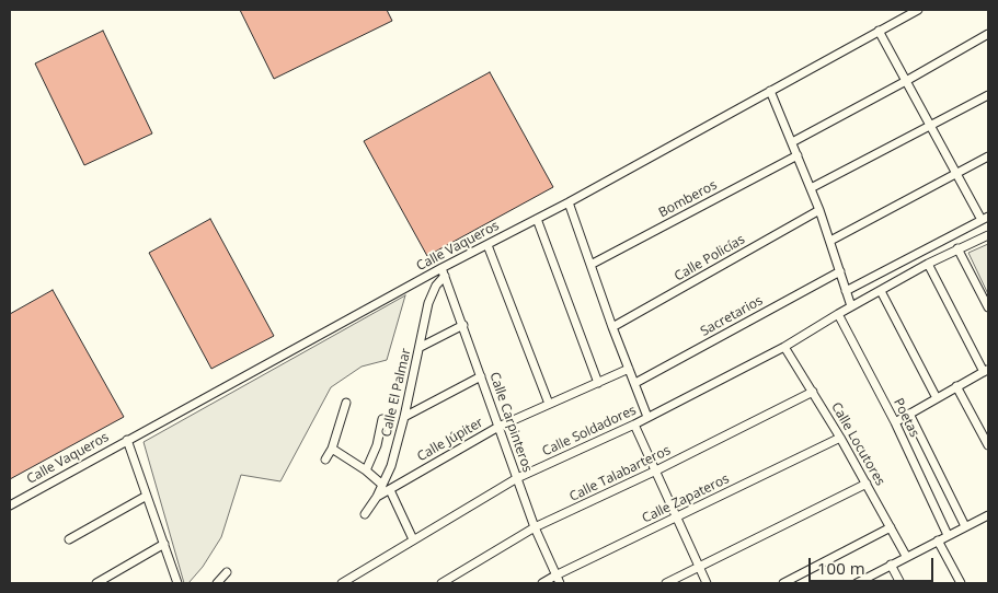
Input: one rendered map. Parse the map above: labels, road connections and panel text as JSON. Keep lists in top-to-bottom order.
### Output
{
  "streets": {
    "street": [
      "Bomberos",
      "Calle Vaqueros",
      "Calle Policías",
      "Sacretarios",
      "Calle El Palmar",
      "Poetas",
      "Calle Carpinteros",
      "Calle Soldadores",
      "Calle Júpiter",
      "Calle Locutores",
      "Calle Talabarteros",
      "Calle Zapateros"
    ]
  },
  "crossings": [
    ["Calle Vaqueros", "Calle El Palmar"],
    ["Calle Vaqueros", "Calle Carpinteros"],
    ["Calle El Palmar", "Calle Carpinteros"],
    ["Calle El Palmar", "Calle Júpiter"],
    ["Poetas", "Calle Soldadores"],
    ["Calle Carpinteros", "Calle Soldadores"],
    ["Calle Carpinteros", "Calle Júpiter"],
    ["Calle Carpinteros", "Calle Talabarteros"],
    ["Calle Carpinteros", "Calle Zapateros"],
    ["Calle Soldadores", "Calle Locutores"],
    ["Calle Locutores", "Calle Talabarteros"],
    ["Calle Locutores", "Calle Zapateros"]
  ],
  "scale_bar": "100 m"
}
